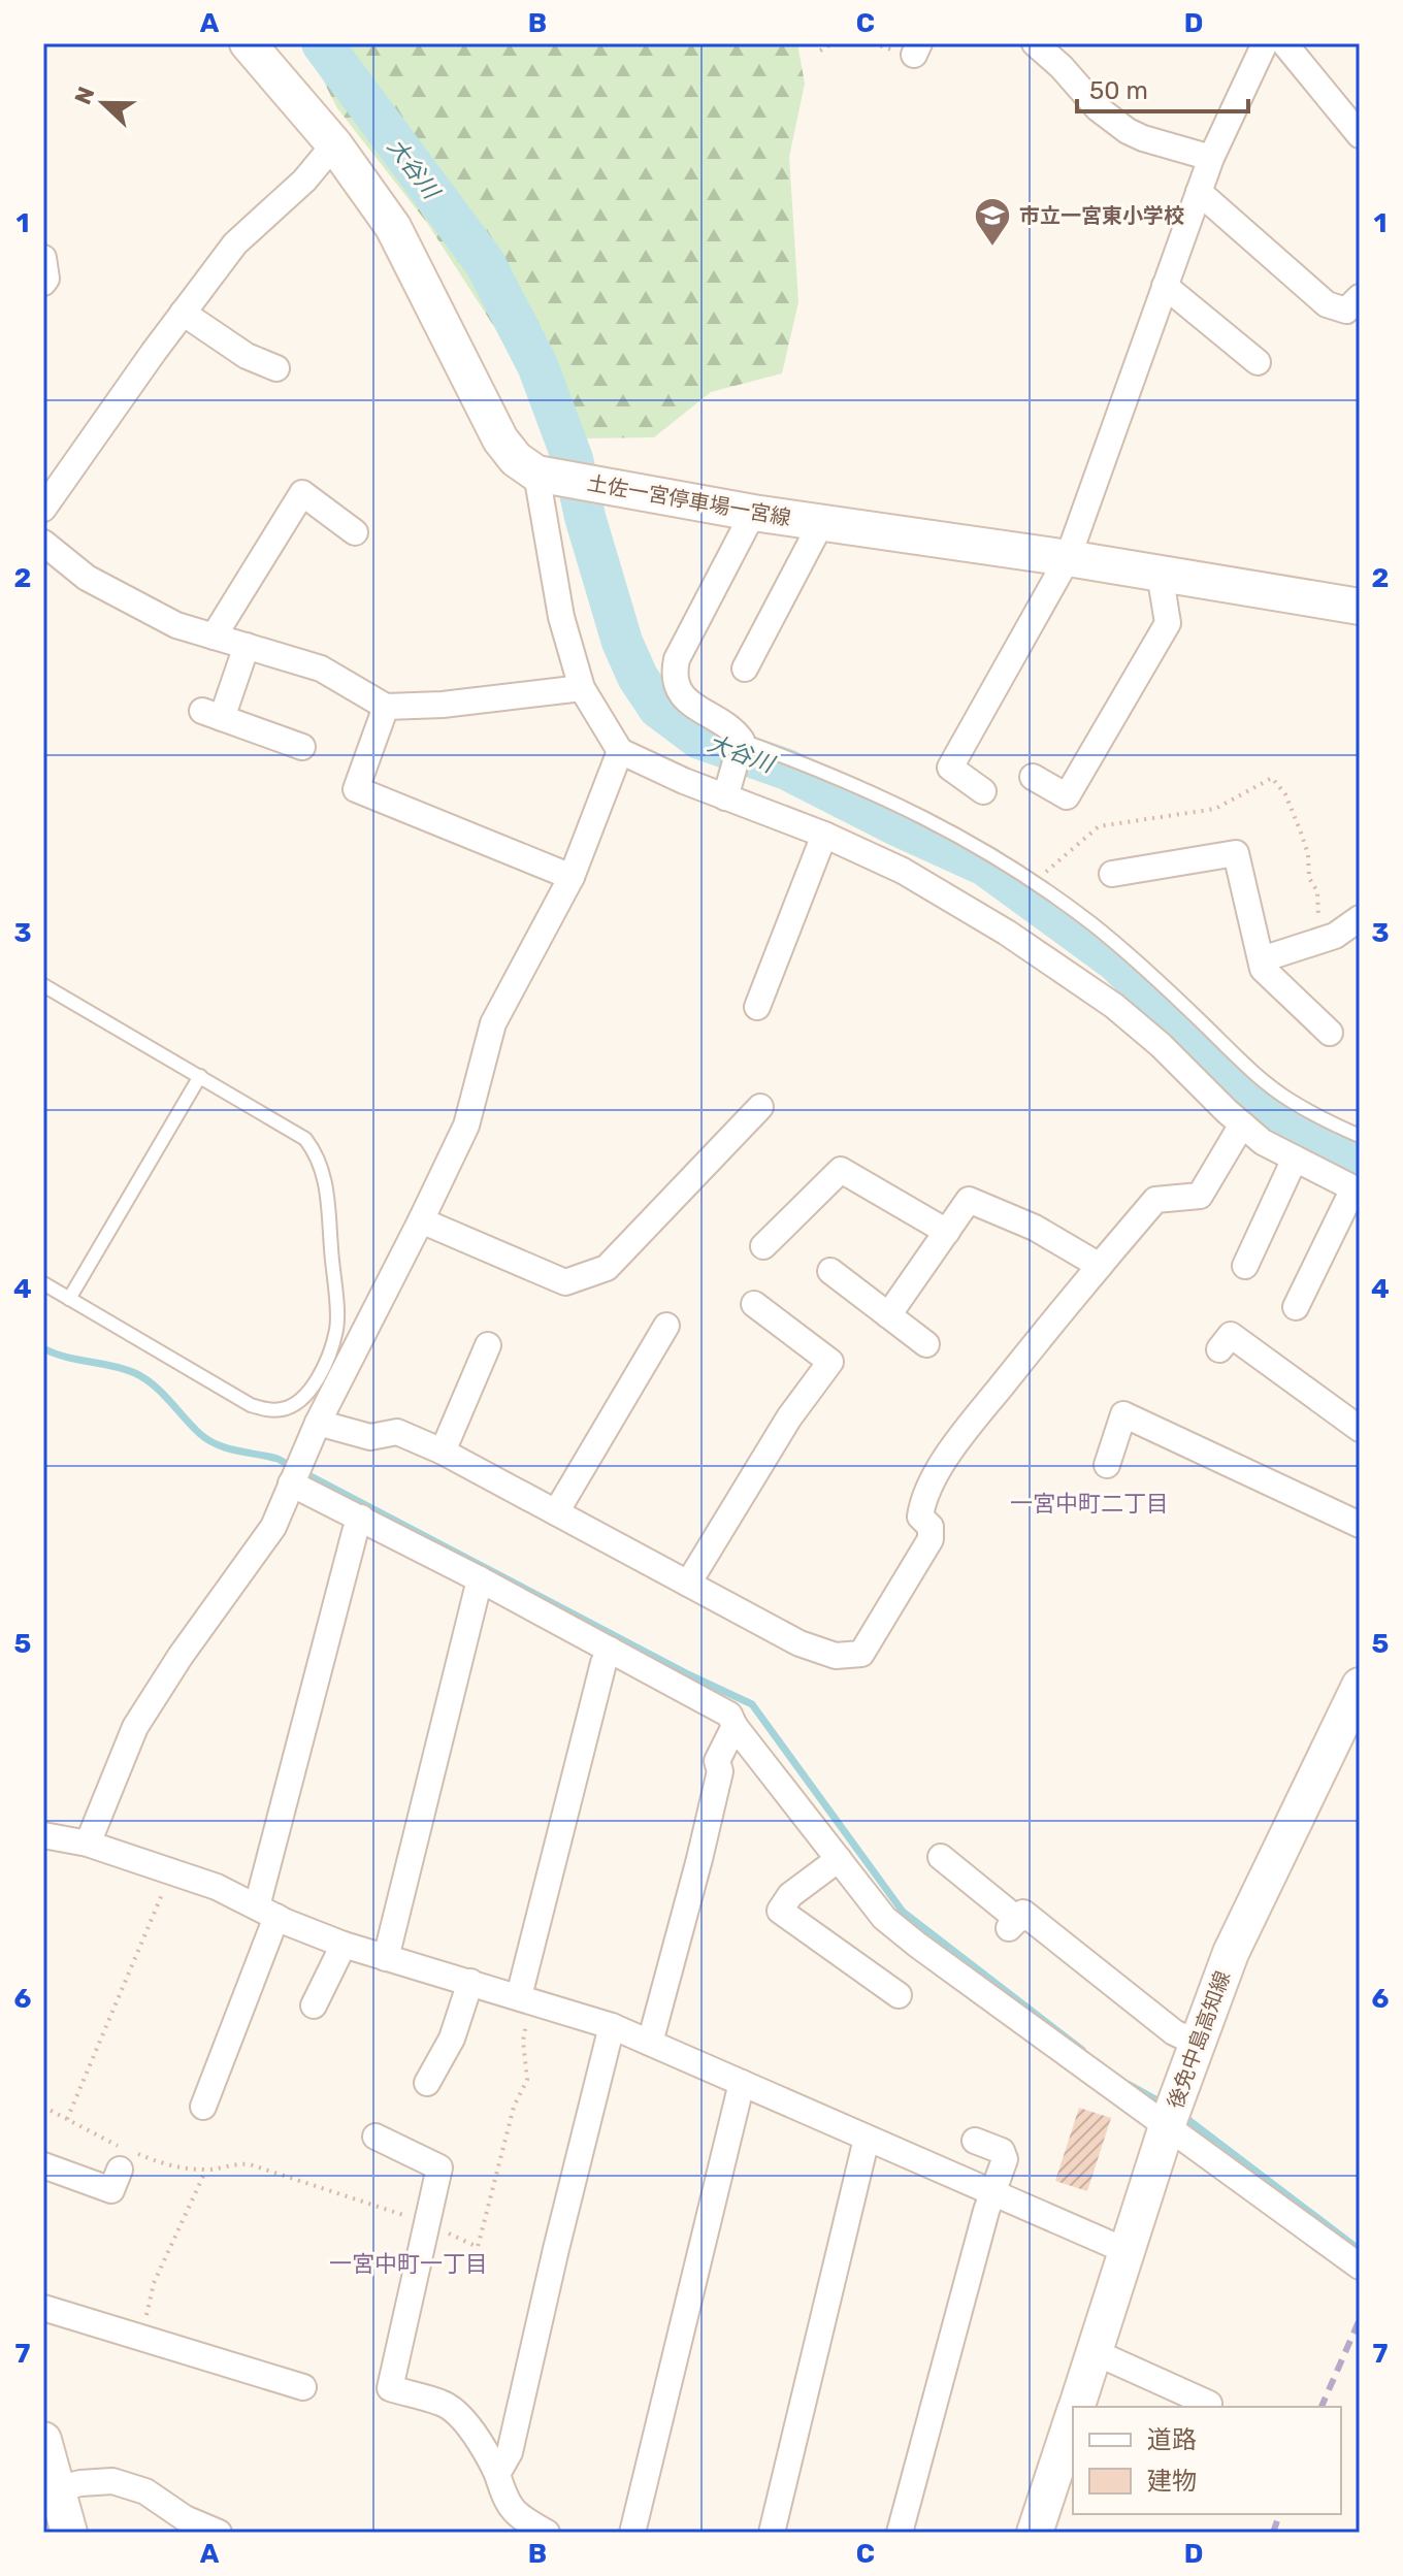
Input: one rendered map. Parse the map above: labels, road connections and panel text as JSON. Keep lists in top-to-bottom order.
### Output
{
  "streets": {
    "main road": ["土佐一宮停車場一宮線", "後免中島高知線"]
  },
  "districts": ["一宮中町二丁目", "一宮中町一丁目"],
  "water": ["大谷川"],
  "places": {
    "school or university": ["市立一宮東小学校"]
  },
  "legend": ["道路", "建物"],
  "scale_bar": "50 m",
  "north": "left",
  "grid": {
    "columns": [
      "A",
      "B",
      "C",
      "D"
    ],
    "rows": [
      "1",
      "2",
      "3",
      "4",
      "5",
      "6",
      "7"
    ]
  }
}
